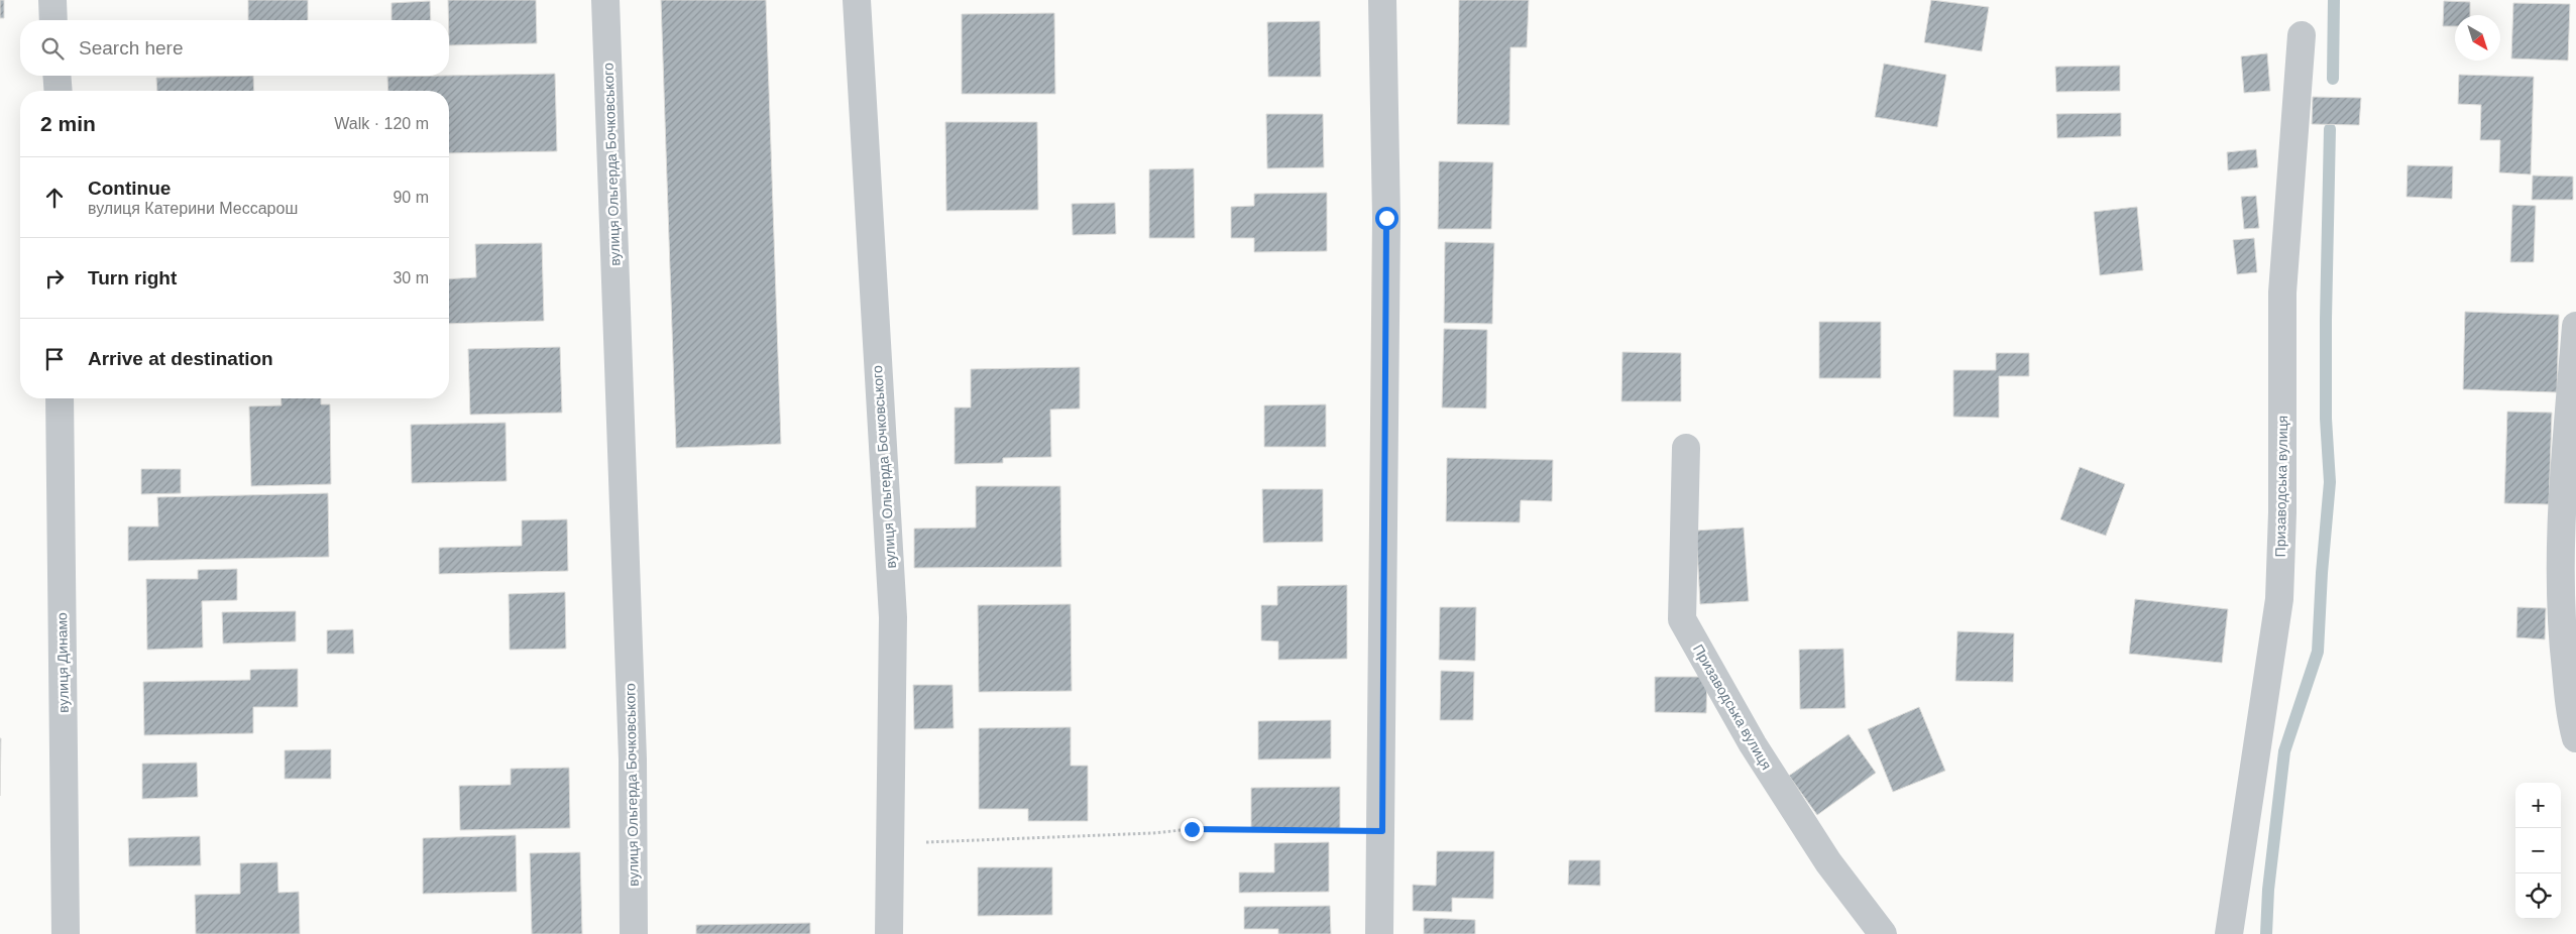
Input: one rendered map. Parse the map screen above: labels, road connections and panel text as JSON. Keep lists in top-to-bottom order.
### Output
{
  "streets": {
    "street": ["вулиця Ольгерда Бочковського", "Призаводська вулиця", "вулиця Динамо"]
  },
  "north": "bottom right",
  "page": {
    "search": "Search here",
    "heading": ["2 min", "Walk · 120 m"],
    "list": [
      ["Continue", "вулиця Катерини Мессарош", "90 m"],
      ["Turn right", "30 m"],
      "Arrive at destination"
    ],
    "map_buttons": ["+", "−"]
  }
}
